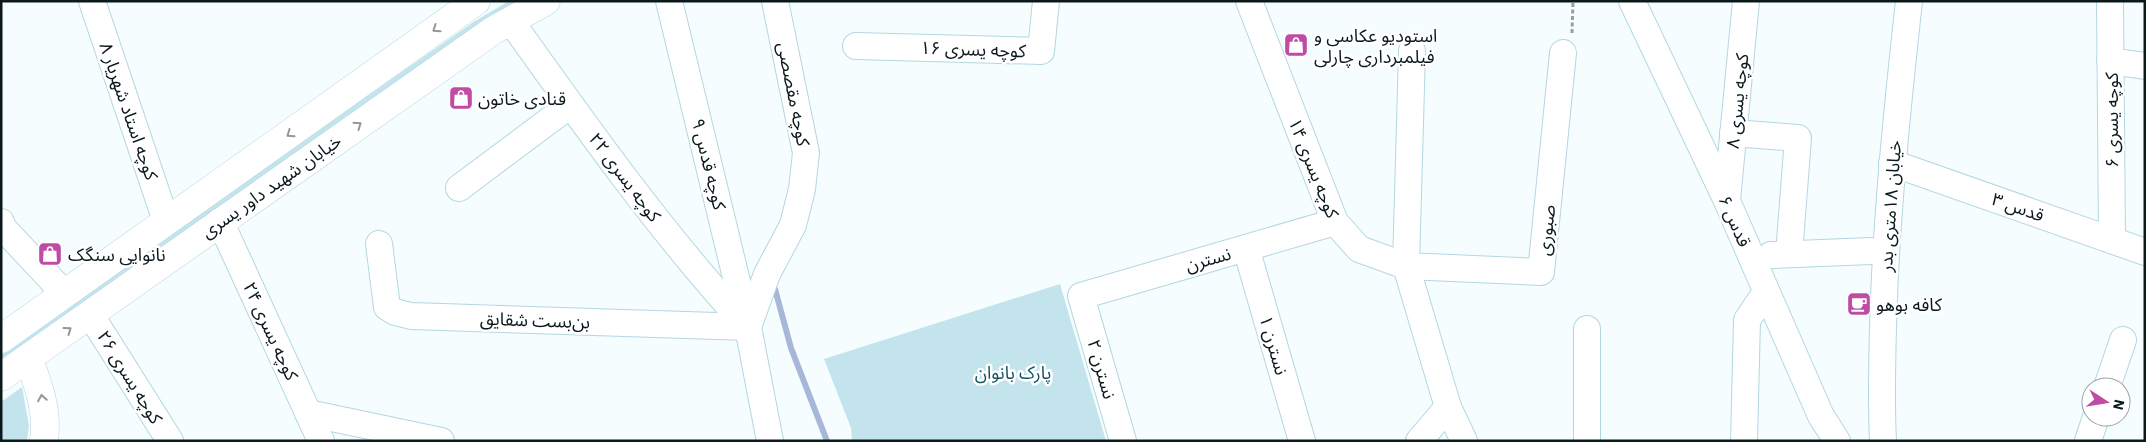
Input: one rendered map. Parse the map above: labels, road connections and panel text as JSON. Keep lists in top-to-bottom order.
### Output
{
  "streets": {
    "main road": ["خیابان شهید داور یسری"],
    "street": [
      "کوچه یسری ۱۶",
      "کوچه مقصصی",
      "کوچه یسری ۸",
      "کوچه استاد شهریار ۸",
      "کوچه یسری ۶",
      "کوچه قدس ۹",
      "کوچه یسری ۱۴",
      "کوچه یسری ۲۲",
      "خیابان ۱۸متری بدر",
      "قدس ۳",
      "قدس ۶",
      "صبوری",
      "نسترن",
      "بن‌بست شقایق",
      "کوچه یسری ۲۴",
      "نسترن ۱",
      "نسترن ۲",
      "کوچه یسری ۲۶"
    ]
  },
  "crossings": [
    ["کوچه مقصصی", "کوچه قدس ۹"],
    ["کوچه مقصصی", "کوچه یسری ۲۲"],
    ["کوچه مقصصی", "بن‌بست شقایق"],
    ["کوچه یسری ۸", "قدس ۶"],
    ["کوچه استاد شهریار ۸", "خیابان شهید داور یسری"],
    ["کوچه یسری ۶", "قدس ۳"],
    ["کوچه قدس ۹", "کوچه یسری ۲۲"],
    ["کوچه قدس ۹", "بن‌بست شقایق"],
    ["کوچه یسری ۱۴", "صبوری"],
    ["کوچه یسری ۱۴", "نسترن"],
    ["کوچه یسری ۲۲", "خیابان شهید داور یسری"],
    ["کوچه یسری ۲۲", "بن‌بست شقایق"],
    ["خیابان شهید داور یسری", "کوچه یسری ۲۴"],
    ["خیابان شهید داور یسری", "کوچه یسری ۲۶"],
    ["خیابان ۱۸متری بدر", "قدس ۳"],
    ["نسترن", "نسترن ۱"],
    ["نسترن", "نسترن ۲"]
  ],
  "parks": ["پارک بانوان"],
  "places": {
    "shop": ["استودیو عکاسی و فیلمبرداری چارلی", "قنادی خاتون", "نانوایی سنگک"],
    "cafe": ["کافه بوهو"]
  },
  "north": "right"
}
